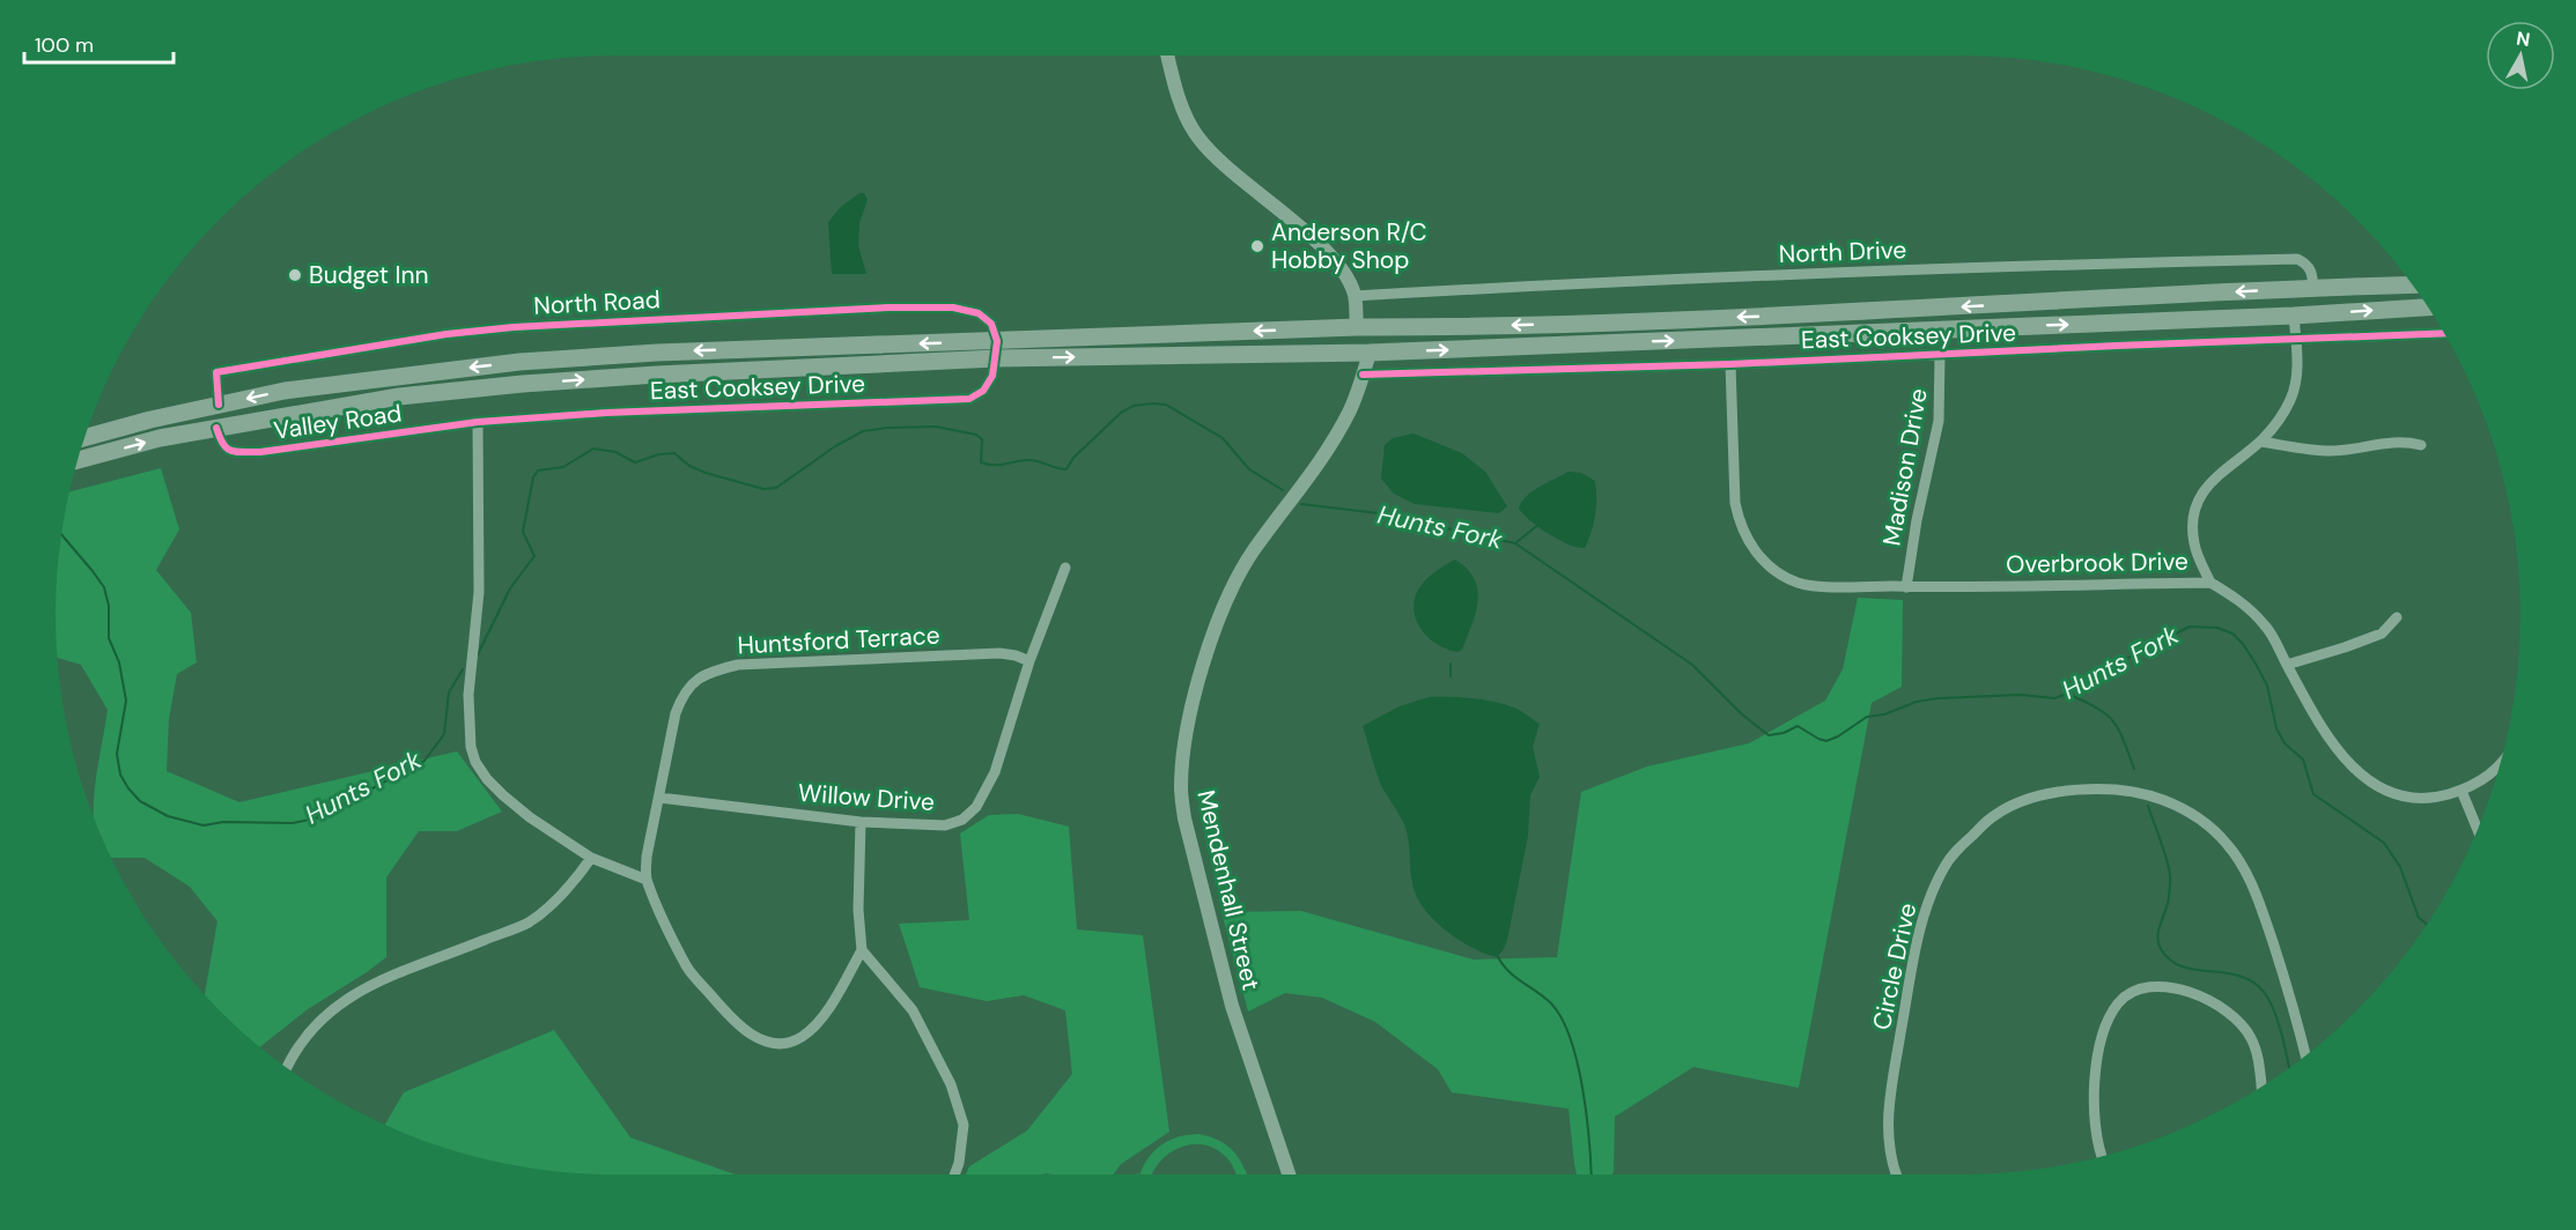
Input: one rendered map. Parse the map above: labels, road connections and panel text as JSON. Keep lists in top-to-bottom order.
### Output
{
  "streets": {
    "street": [
      "North Drive",
      "North Road",
      "East Cooksey Drive",
      "Valley Road",
      "Madison Drive",
      "Overbrook Drive",
      "Huntsford Terrace",
      "Willow Drive",
      "Mendenhall Street",
      "Circle Drive"
    ]
  },
  "crossings": [
    ["North Road", "East Cooksey Drive"],
    ["East Cooksey Drive", "Valley Road"],
    ["East Cooksey Drive", "Madison Drive"],
    ["East Cooksey Drive", "Overbrook Drive"],
    ["East Cooksey Drive", "Mendenhall Street"],
    ["Madison Drive", "Overbrook Drive"],
    ["Huntsford Terrace", "Willow Drive"]
  ],
  "water": ["Hunts Fork"],
  "places": ["Anderson R/C Hobby Shop", "Budget Inn"],
  "scale_bar": "100 m",
  "north": "top"
}
